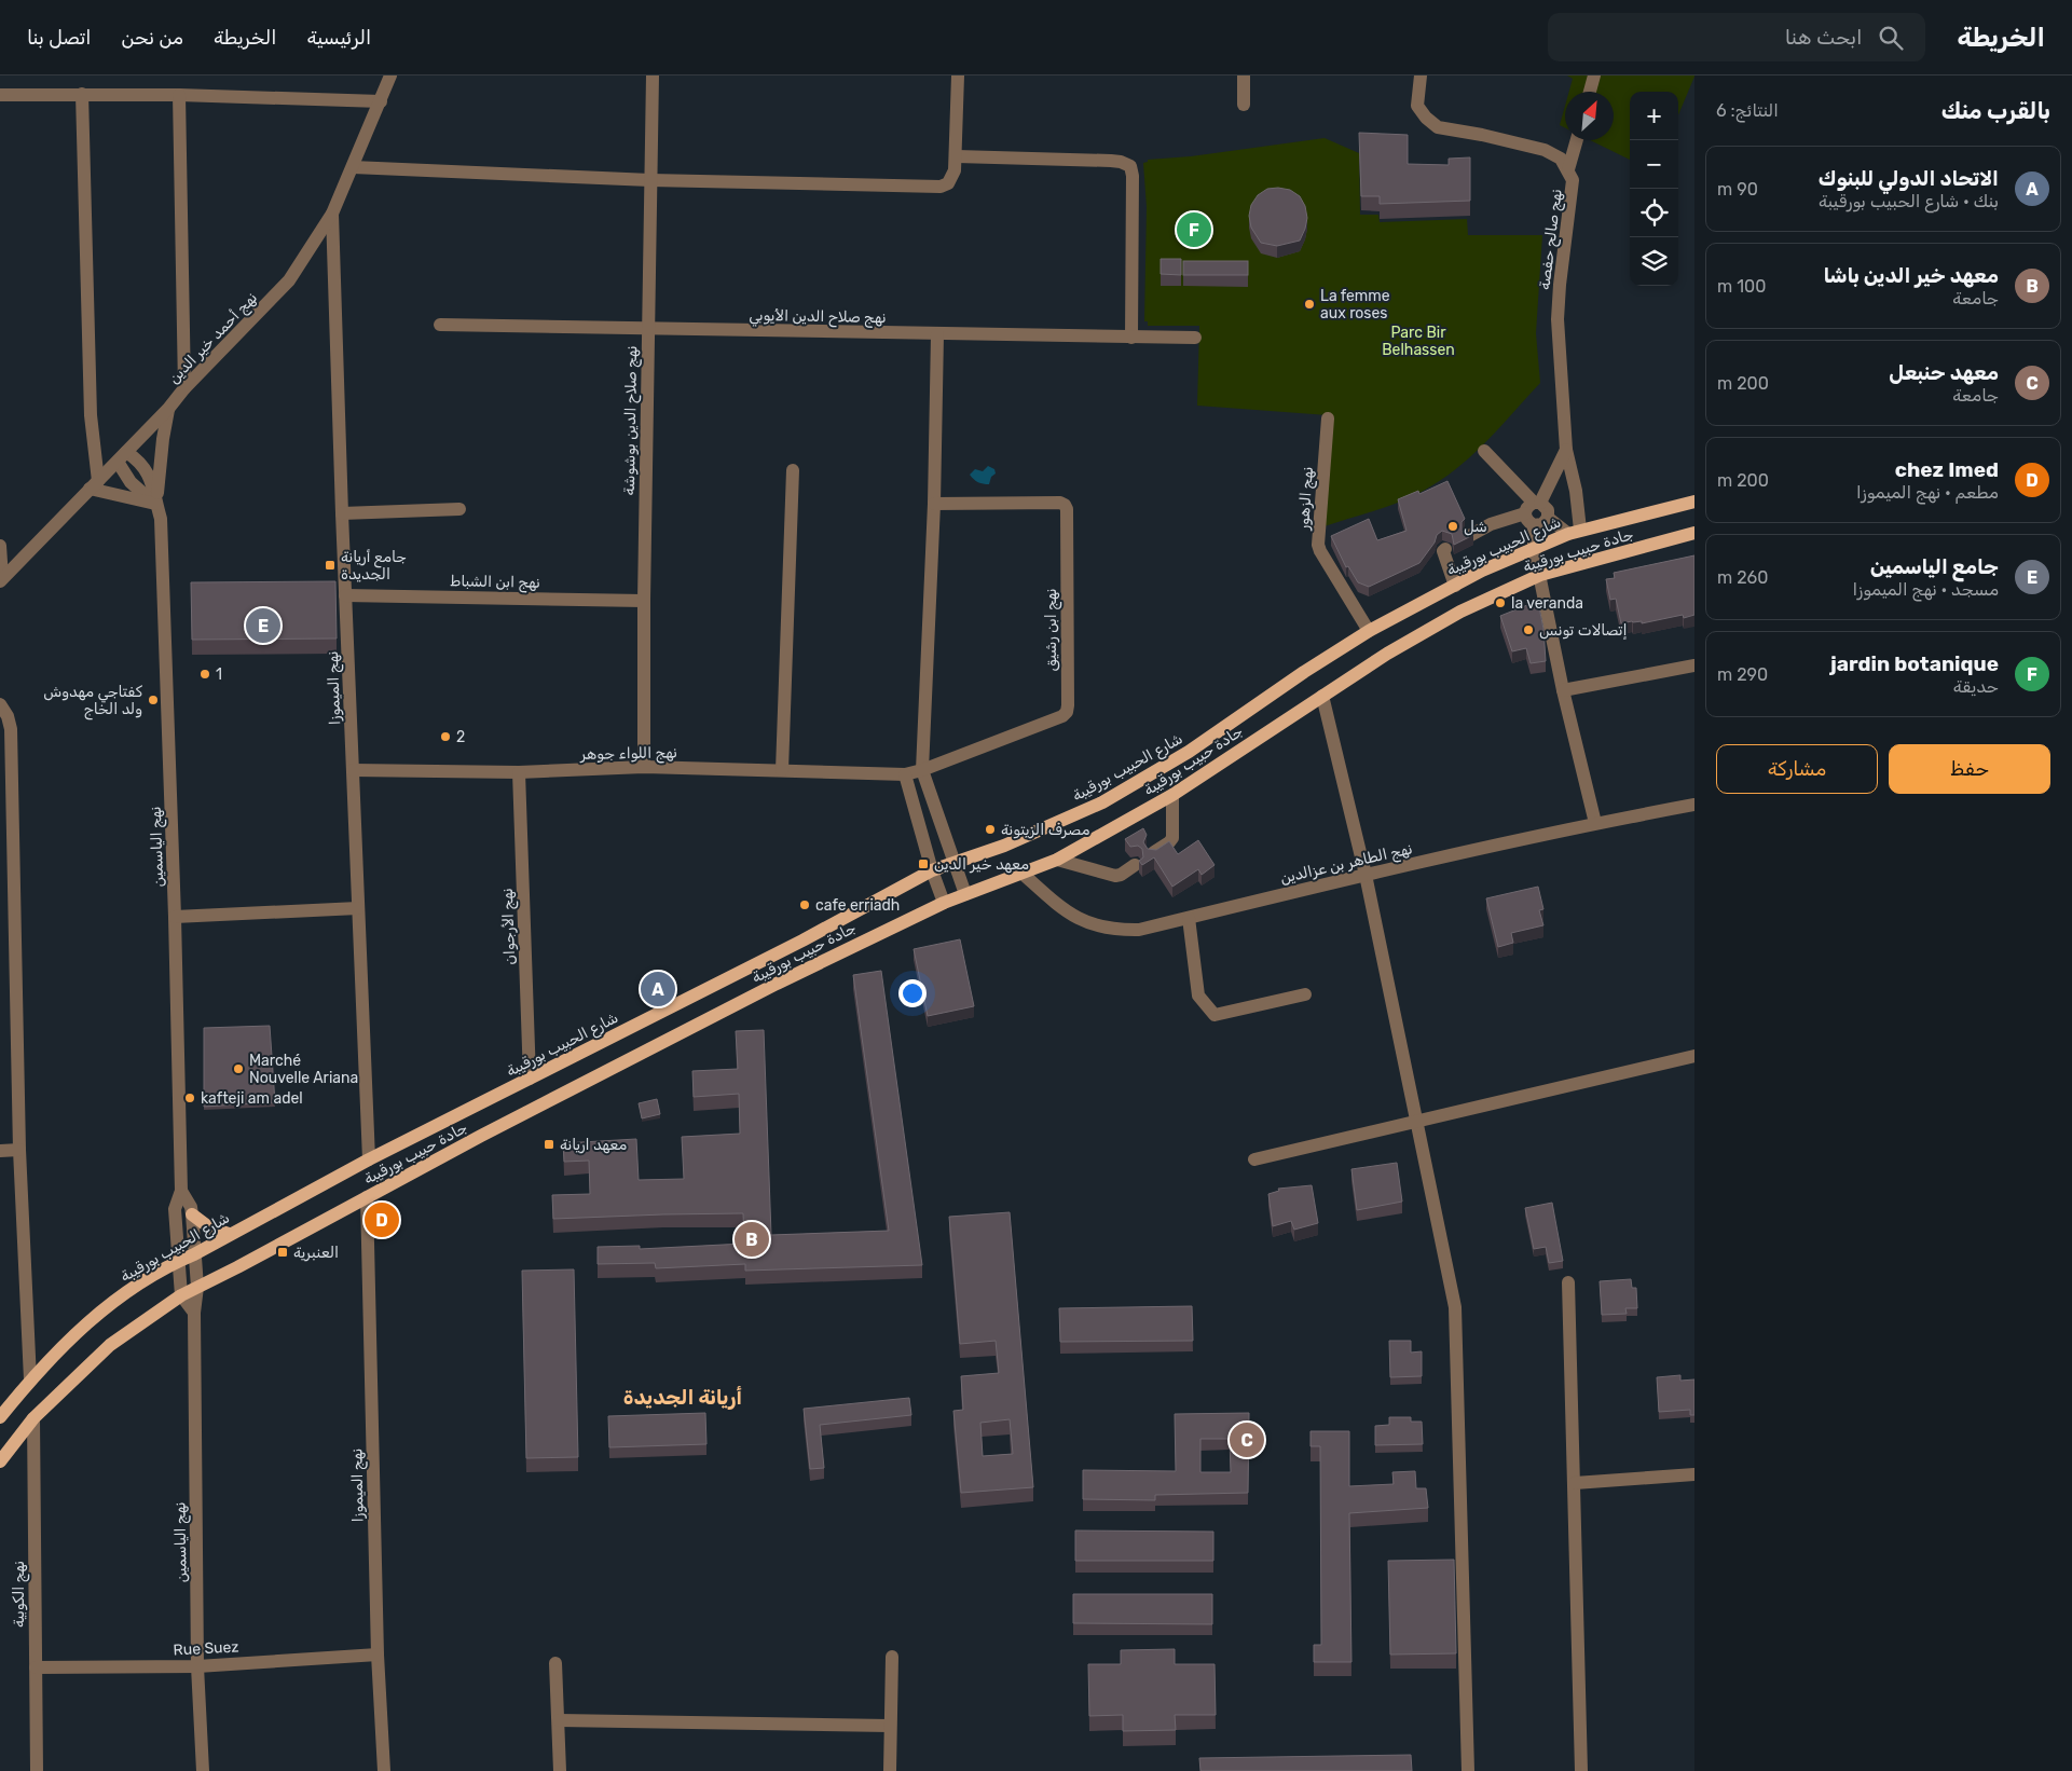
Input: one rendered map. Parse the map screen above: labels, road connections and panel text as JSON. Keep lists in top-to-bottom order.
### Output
{
  "streets": {
    "main road": ["شارع الحبيب بورقيبة", "جادة حبيب بورقيبة"],
    "street": [
      "نهج صالح حفصة",
      "نهج صلاح الدين الأيوبي",
      "نهج أحمد خير الدين",
      "نهج صلاح الدين بوشوشة",
      "نهج الزهور",
      "نهج ابن الشباط",
      "نهج ابن رشيق",
      "نهج الميموزا",
      "نهج اللواء جوهر",
      "نهج الياسمين",
      "نهج الطاهر بن عزالدين",
      "نهج الأرجوان",
      "نهج الكوبية",
      "Rue Suez"
    ]
  },
  "crossings": [
    ["نهج صالح حفصة", "شارع الحبيب بورقيبة"],
    ["نهج صلاح الدين الأيوبي", "نهج صلاح الدين بوشوشة"],
    ["نهج أحمد خير الدين", "نهج الميموزا"],
    ["نهج أحمد خير الدين", "نهج الياسمين"],
    ["نهج صلاح الدين بوشوشة", "نهج ابن الشباط"],
    ["نهج صلاح الدين بوشوشة", "نهج اللواء جوهر"],
    ["نهج الزهور", "شارع الحبيب بورقيبة"],
    ["شارع الحبيب بورقيبة", "نهج الميموزا"],
    ["شارع الحبيب بورقيبة", "نهج الياسمين"],
    ["شارع الحبيب بورقيبة", "نهج الأرجوان"],
    ["جادة حبيب بورقيبة", "نهج الميموزا"],
    ["جادة حبيب بورقيبة", "نهج الياسمين"],
    ["جادة حبيب بورقيبة", "نهج الطاهر بن عزالدين"],
    ["جادة حبيب بورقيبة", "نهج الكوبية"],
    ["نهج ابن الشباط", "نهج الميموزا"],
    ["نهج ابن رشيق", "نهج اللواء جوهر"],
    ["نهج الميموزا", "نهج اللواء جوهر"],
    ["نهج الميموزا", "Rue Suez"],
    ["نهج اللواء جوهر", "نهج الأرجوان"],
    ["نهج الياسمين", "Rue Suez"],
    ["نهج الكوبية", "Rue Suez"]
  ],
  "districts": ["أريانة الجديدة"],
  "parks": ["Parc Bir Belhassen"],
  "places": {
    "other": [
      "La femme aux roses",
      "شل",
      "la veranda",
      "إتصالات تونس",
      "1",
      "كفتاجي مهدوش ولد الخاج",
      "2",
      "مصرف الزيتونة",
      "cafe erriadh",
      "Marché Nouvelle Ariana",
      "kafteji am adel"
    ],
    "transit": [
      "جامع أريانة الجديدة",
      "معهد خير الدين",
      "معهد اريانة",
      "العنبرية"
    ]
  },
  "north": "top right",
  "page": {
    "header": "الخريطة",
    "search": "ابحث هنا",
    "nav": [
      "الرئيسية",
      "الخريطة",
      "من نحن",
      "اتصل بنا"
    ],
    "heading": ["بالقرب منك", "النتائج: 6"],
    "map_buttons": ["+", "−"],
    "list": [
      {
        "mark": "A",
        "name": "الاتحاد الدولي للبنوك",
        "note": "بنك · شارع الحبيب بورقيبة",
        "value": "90 m"
      },
      {
        "mark": "B",
        "name": "معهد خير الدين باشا",
        "note": "جامعة",
        "value": "100 m"
      },
      {
        "mark": "C",
        "name": "معهد حنبعل",
        "note": "جامعة",
        "value": "200 m"
      },
      {
        "mark": "D",
        "name": "chez Imed",
        "note": "مطعم · نهج الميموزا",
        "value": "200 m"
      },
      {
        "mark": "E",
        "name": "جامع الياسمين",
        "note": "مسجد · نهج الميموزا",
        "value": "260 m"
      },
      {
        "mark": "F",
        "name": "jardin botanique",
        "note": "حديقة",
        "value": "290 m"
      }
    ],
    "pins": [
      "F",
      "E",
      "A",
      "D",
      "B",
      "C"
    ],
    "buttons": ["حفظ", "مشاركة"]
  }
}
